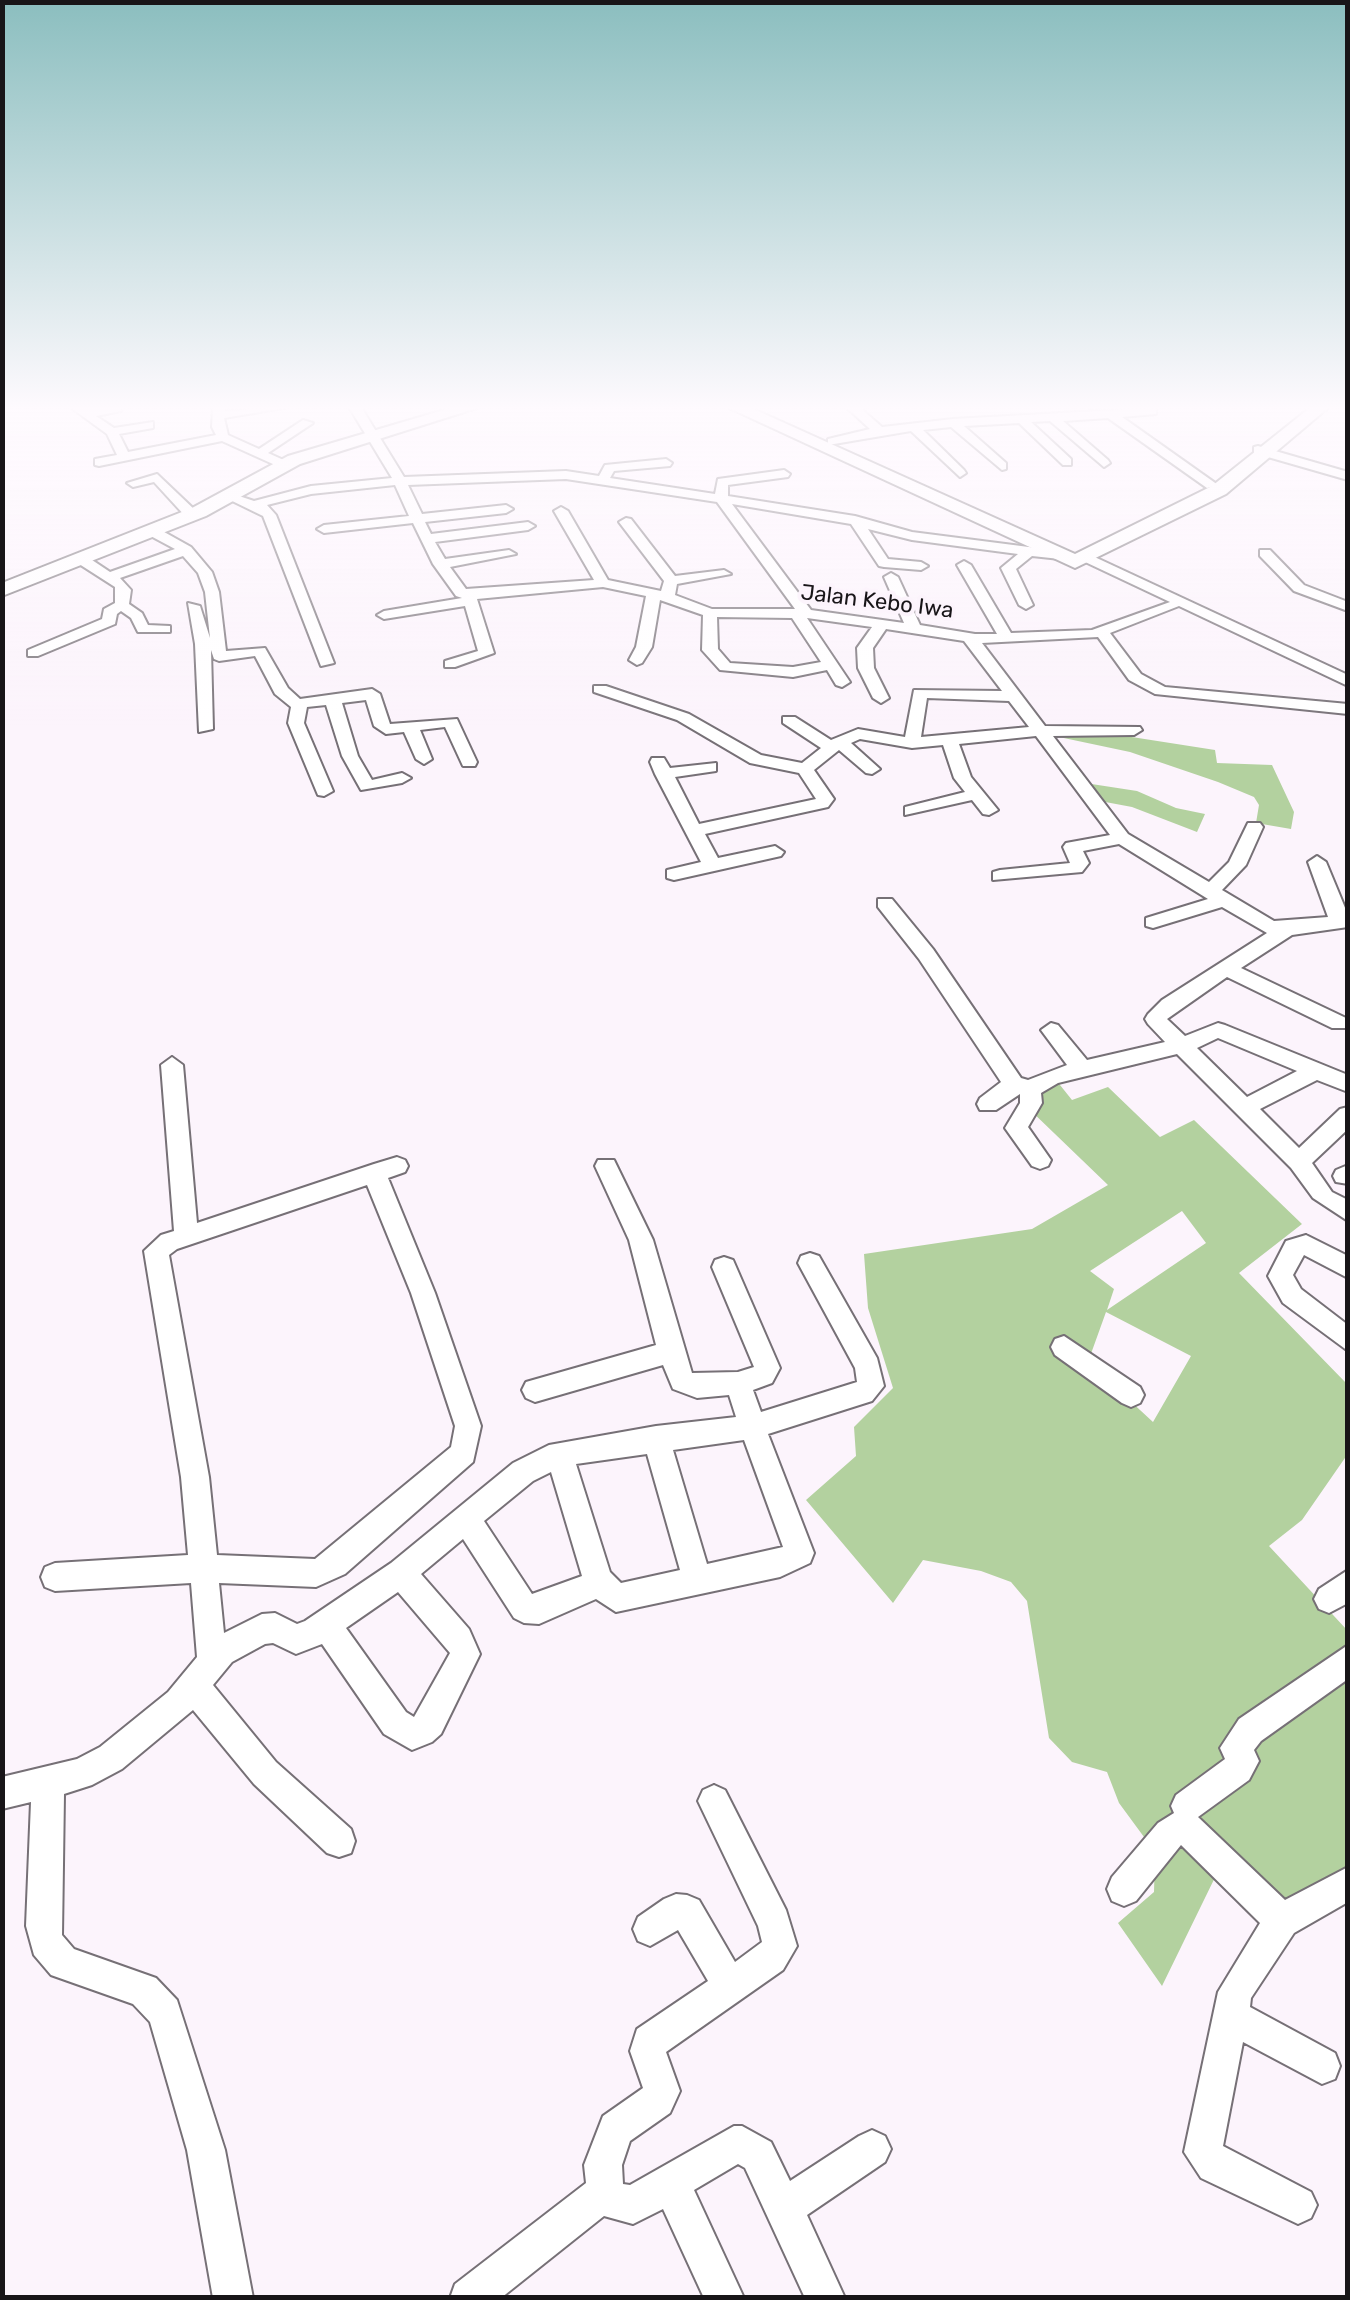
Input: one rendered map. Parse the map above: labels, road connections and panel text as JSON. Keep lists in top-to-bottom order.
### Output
{
  "streets": {
    "street": ["Jalan Kebo Iwa"]
  }
}
